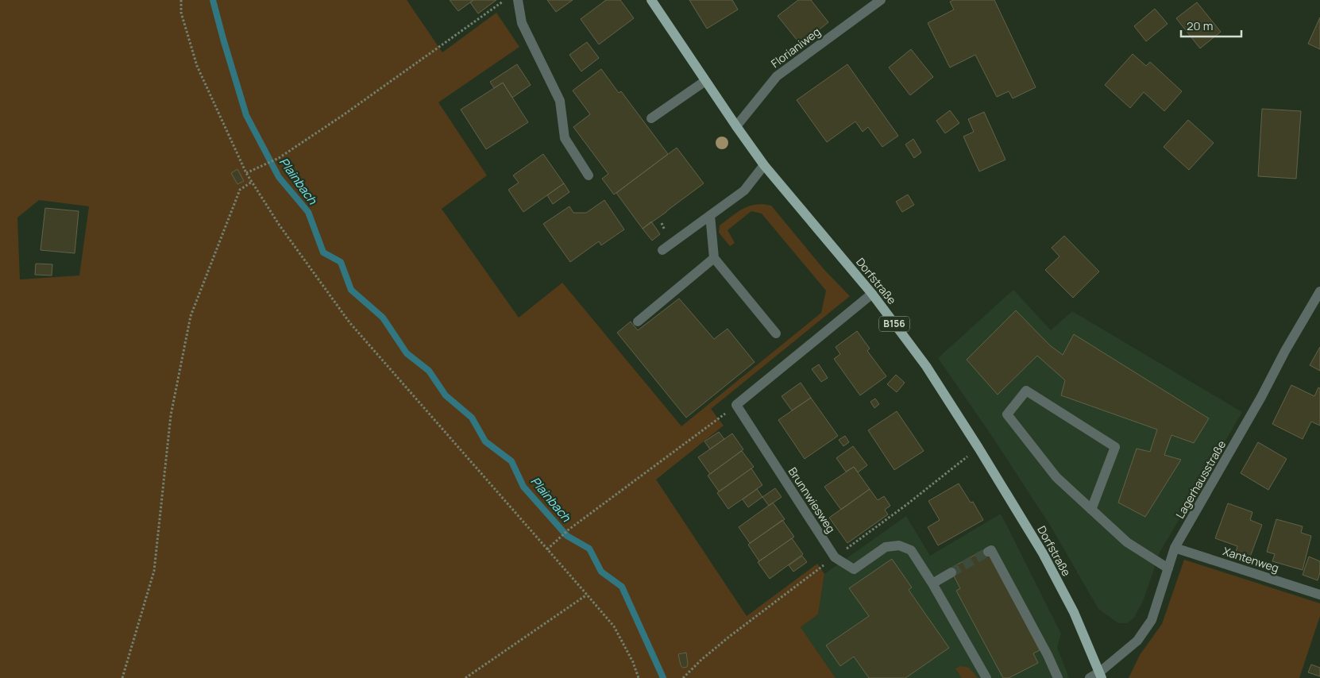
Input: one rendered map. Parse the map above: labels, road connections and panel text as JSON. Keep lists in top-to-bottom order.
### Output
{
  "streets": {
    "main road": ["Dorfstraße", "B156"],
    "street": [
      "Florianiweg",
      "Lagerhausstraße",
      "Brunnwiesweg",
      "Xantenweg"
    ]
  },
  "crossings": [
    ["Florianiweg", "Dorfstraße"],
    ["Dorfstraße", "Lagerhausstraße"],
    ["Lagerhausstraße", "Xantenweg"]
  ],
  "water": ["Plainbach"],
  "scale_bar": "20 m"
}
